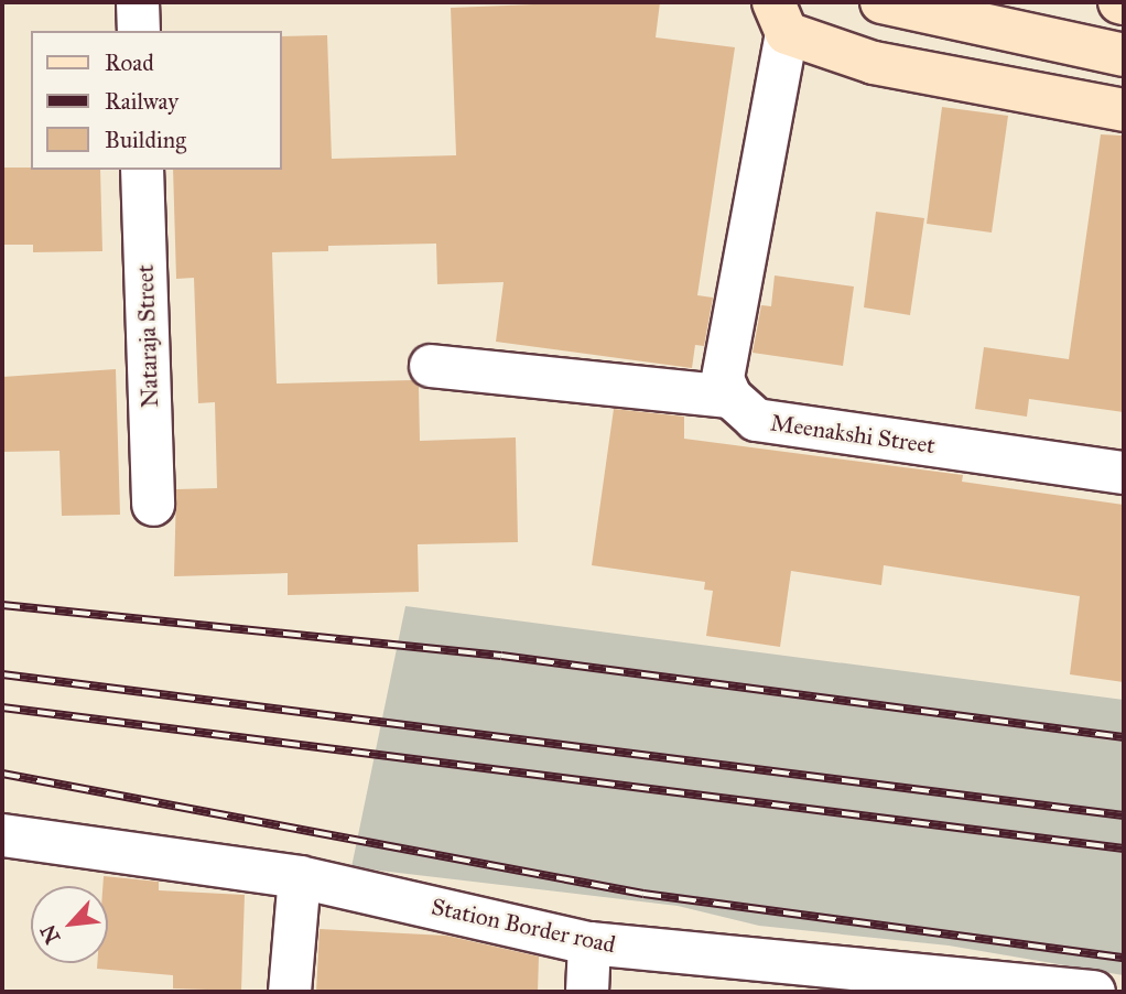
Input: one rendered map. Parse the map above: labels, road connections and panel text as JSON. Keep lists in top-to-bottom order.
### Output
{
  "streets": {
    "street": ["Nataraja Street", "Meenakshi Street", "Station Border road"]
  },
  "legend": ["Road", "Railway", "Building"],
  "north": "bottom left"
}
